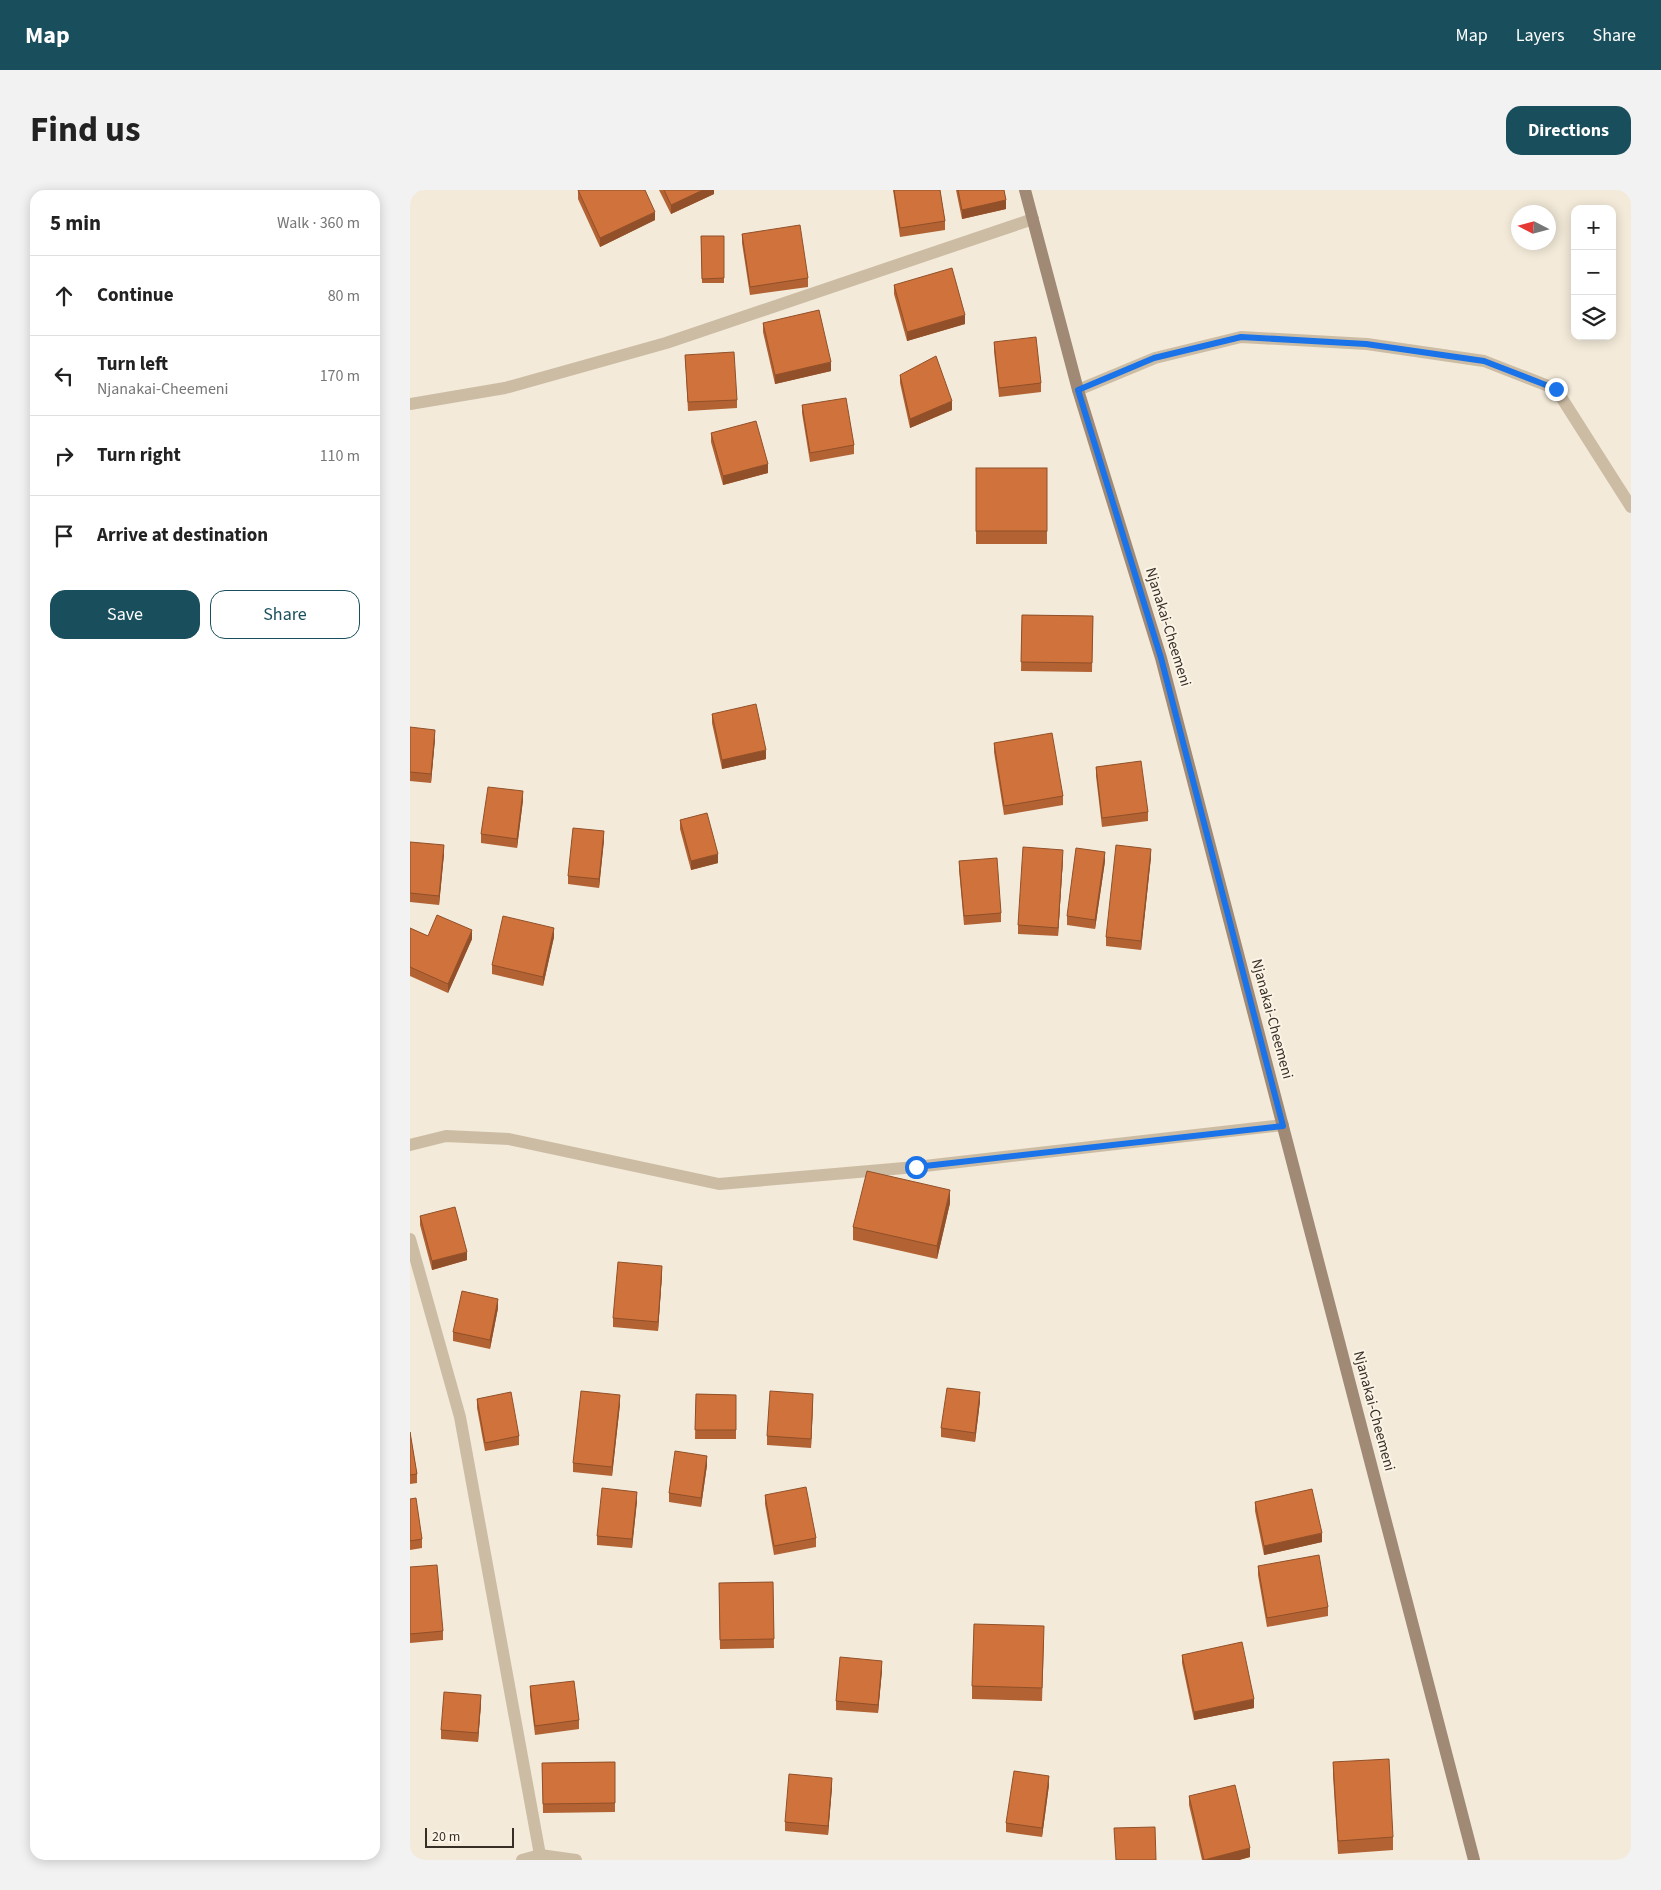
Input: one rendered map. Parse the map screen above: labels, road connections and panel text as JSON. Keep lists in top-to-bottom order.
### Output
{
  "streets": {
    "main road": ["Njanakai-Cheemeni"]
  },
  "scale_bar": "20 m",
  "north": "left",
  "page": {
    "header": "Map",
    "nav": ["Map", "Layers", "Share"],
    "title": "Find us",
    "buttons": [
      "Directions",
      ["Save", "Share"]
    ],
    "heading": ["5 min", "Walk · 360 m"],
    "map_buttons": ["+", "−"],
    "list": [
      ["Continue", "80 m"],
      ["Turn left", "Njanakai-Cheemeni", "170 m"],
      ["Turn right", "110 m"],
      "Arrive at destination"
    ],
    "scale": "20 m"
  }
}
